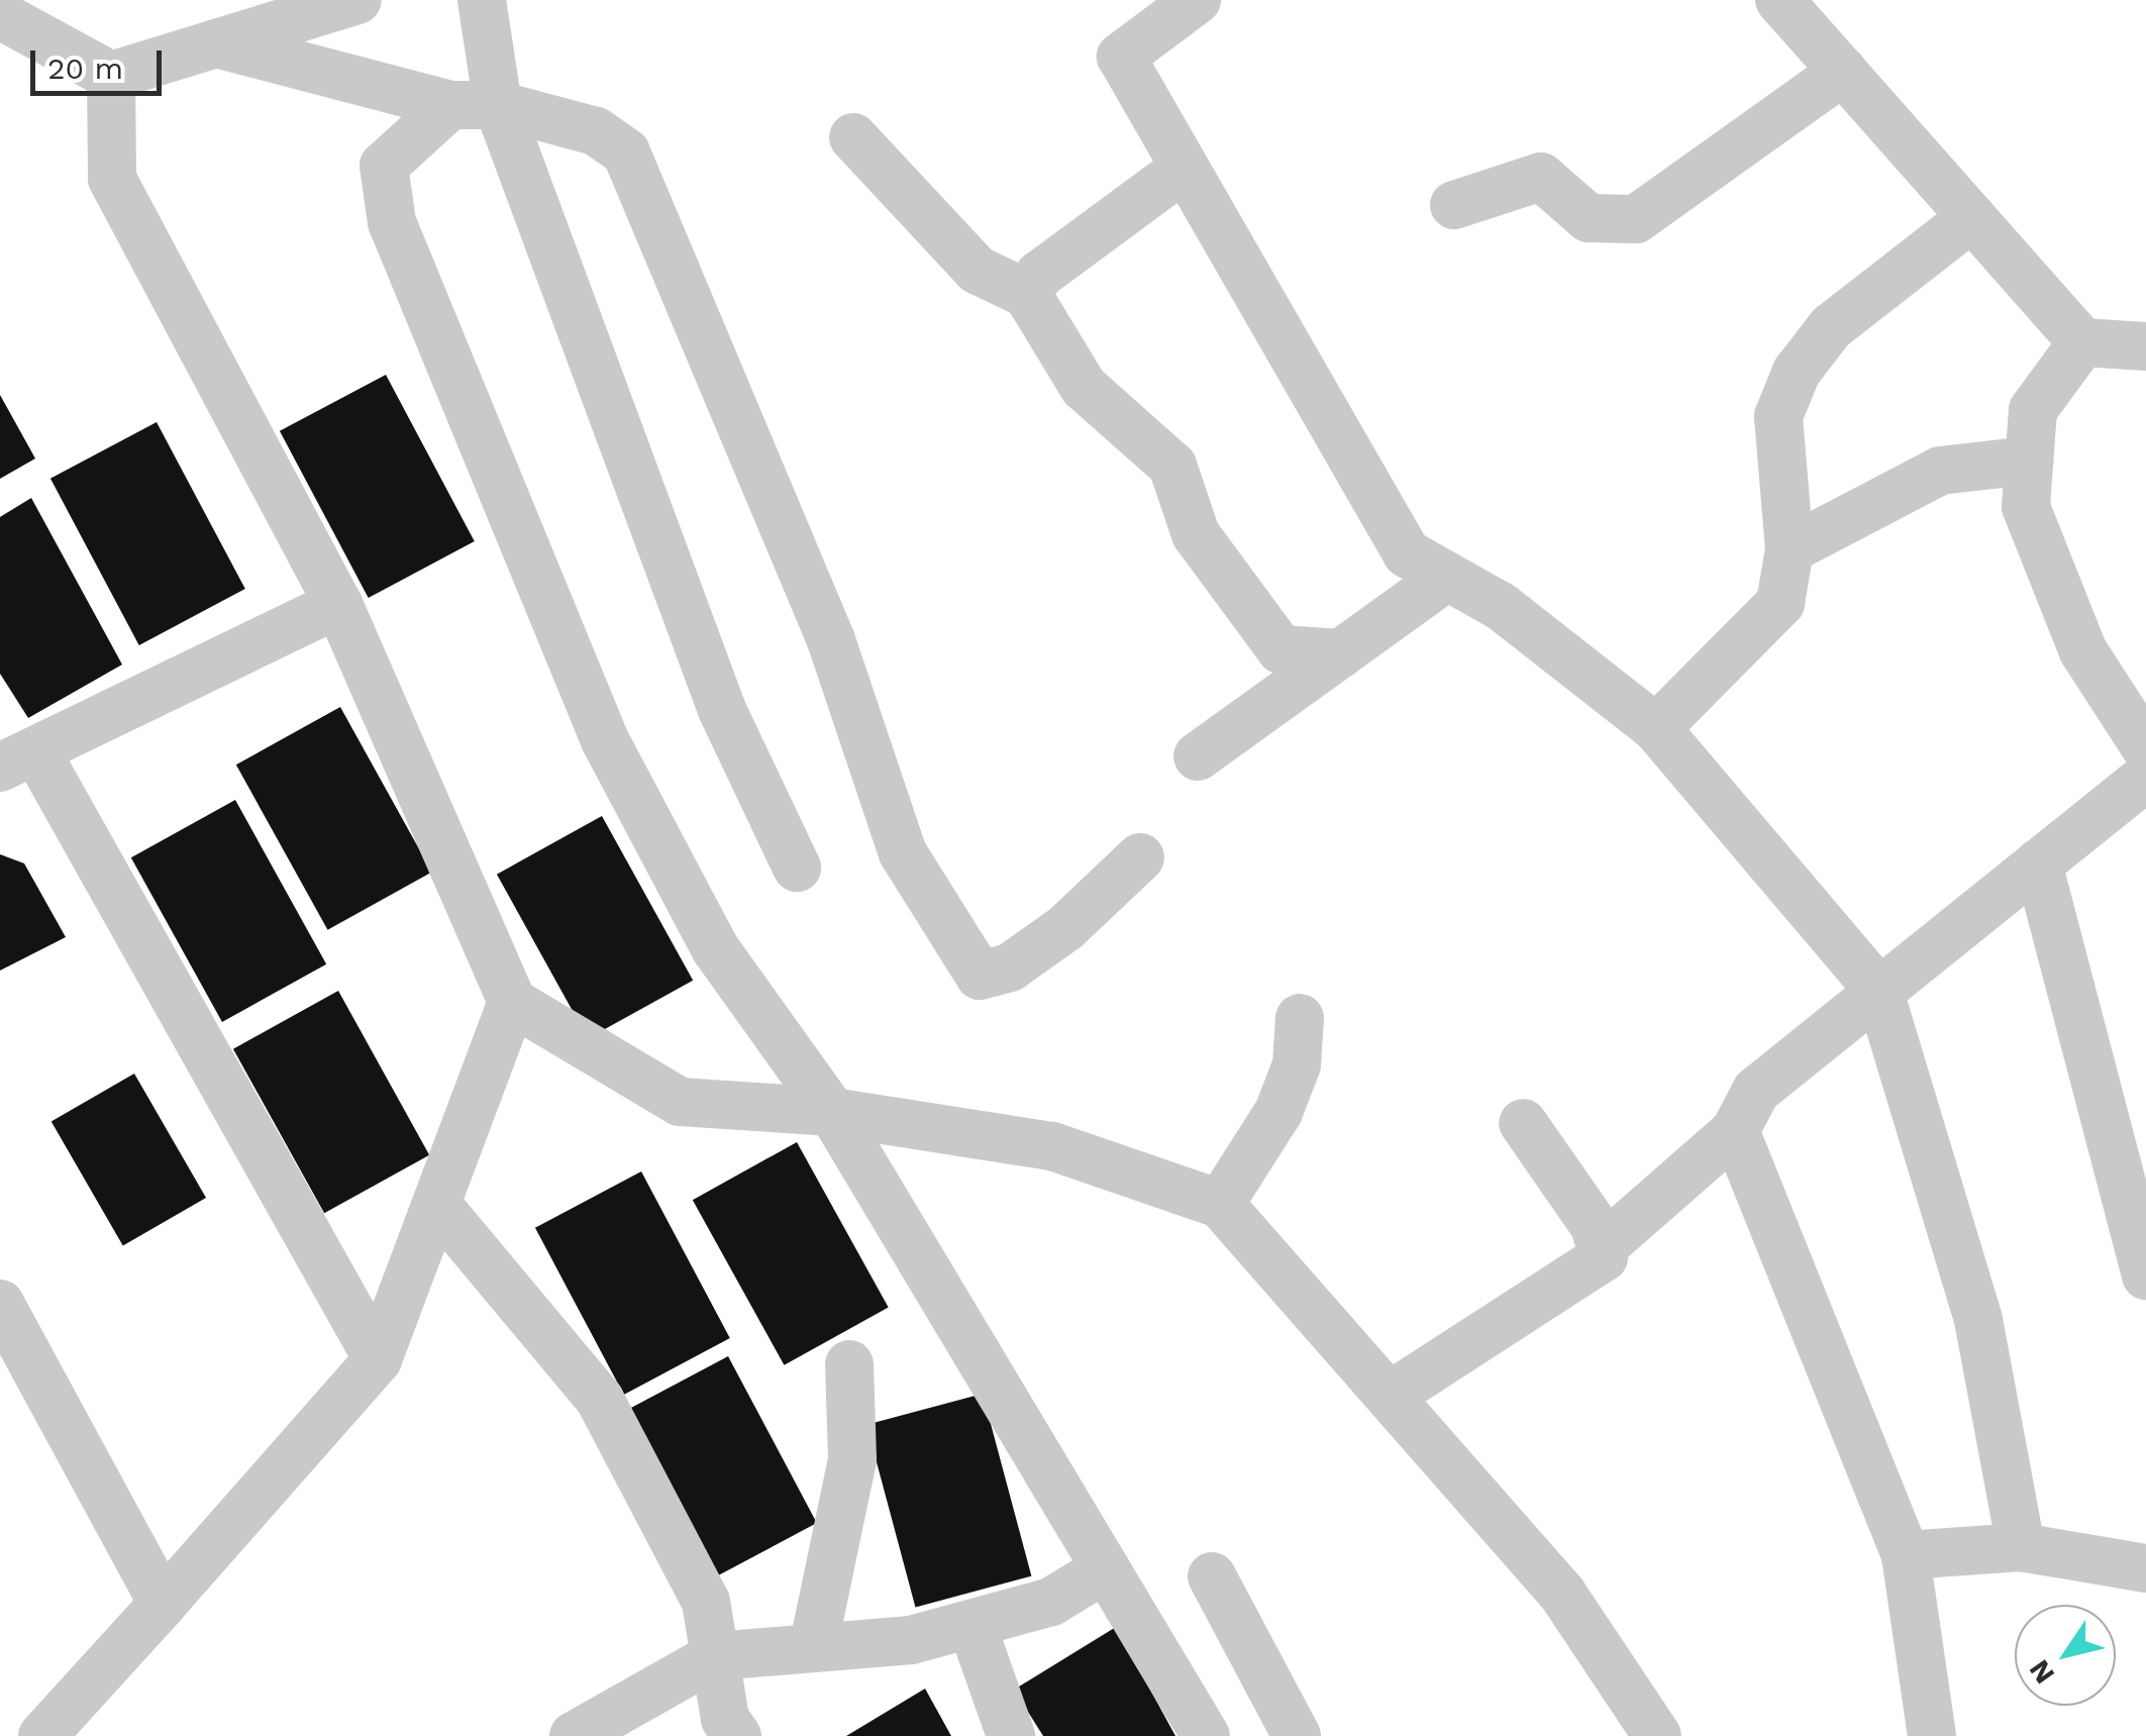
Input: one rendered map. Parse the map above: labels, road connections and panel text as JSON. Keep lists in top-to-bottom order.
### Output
{
  "scale_bar": "20 m",
  "north": "bottom left"
}
